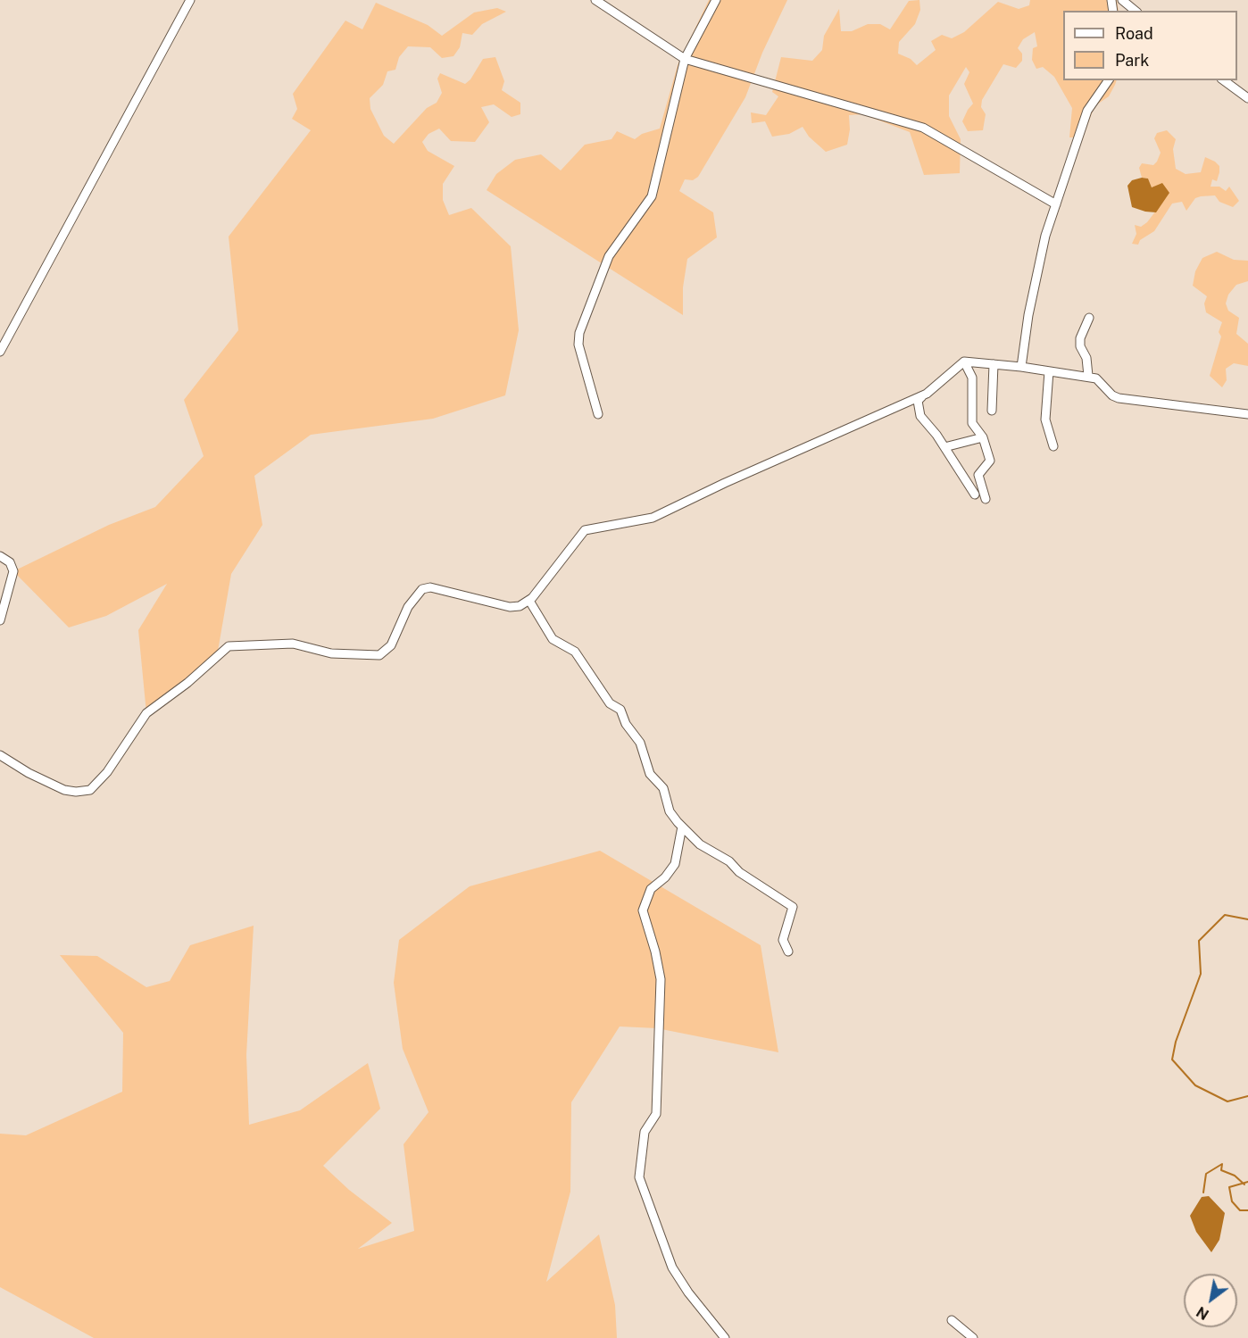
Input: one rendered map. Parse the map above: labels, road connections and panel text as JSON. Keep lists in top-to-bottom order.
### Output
{
  "legend": ["Road", "Park"],
  "north": "bottom left"
}
